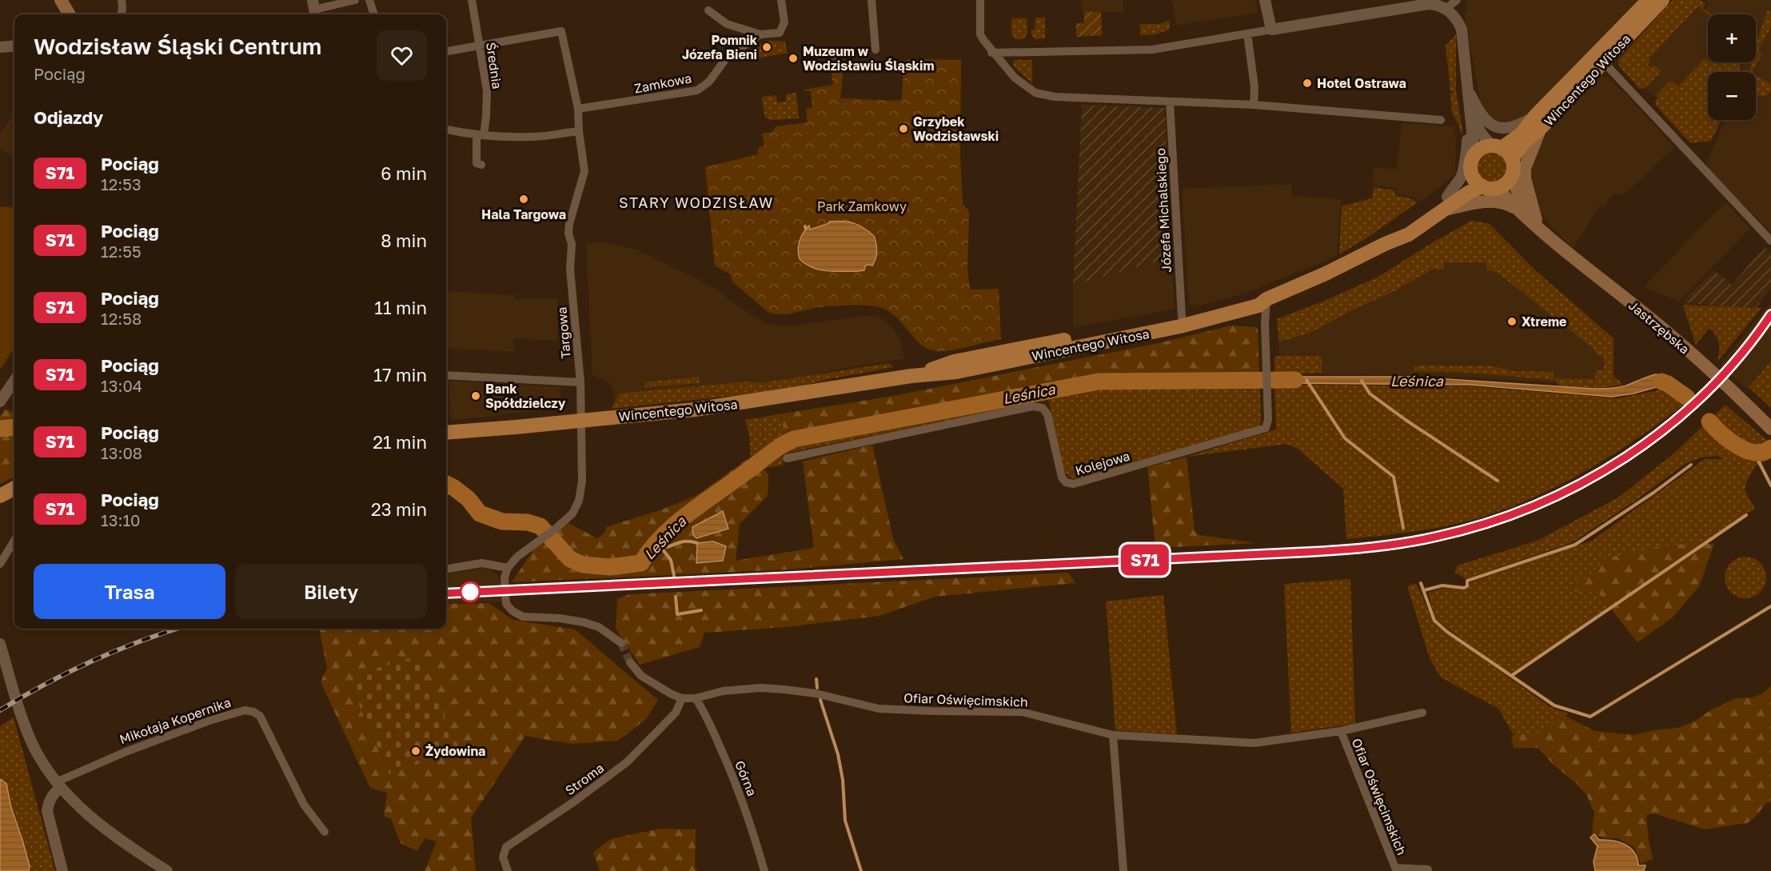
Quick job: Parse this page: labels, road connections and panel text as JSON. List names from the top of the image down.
{
  "streets": {
    "main road": ["Wincentego Witosa", "Jastrzębska"],
    "street": [
      "Średnia",
      "Zamkowa",
      "Józefa Michalskiego",
      "Targowa",
      "Kolejowa",
      "Ofiar Oświęcimskich",
      "Mikołaja Kopernika",
      "Górna",
      "Stroma"
    ]
  },
  "crossings": [
    ["Średnia", "Targowa"],
    ["Wincentego Witosa", "Józefa Michalskiego"],
    ["Wincentego Witosa", "Jastrzębska"],
    ["Wincentego Witosa", "Targowa"],
    ["Wincentego Witosa", "Kolejowa"],
    ["Zamkowa", "Targowa"],
    ["Ofiar Oświęcimskich", "Górna"],
    ["Ofiar Oświęcimskich", "Stroma"]
  ],
  "districts": ["STARY WODZISŁAW"],
  "water": ["Leśnica"],
  "parks": ["Park Zamkowy"],
  "places": [
    "Pomnik Józefa Bieni",
    "Muzeum w Wodzisławiu Śląskim",
    "Hotel Ostrawa",
    "Grzybek Wodzisławski",
    "Hala Targowa",
    "Xtreme",
    "Bank Spółdzielczy",
    "Żydowina"
  ],
  "page": {
    "on_map": "S71",
    "map_buttons": ["+", "−"],
    "heading": [
      ["Wodzisław Śląski Centrum", "Pociąg"],
      "Odjazdy"
    ],
    "list": [
      {
        "mark": "S71",
        "name": "Pociąg",
        "note": "12:53",
        "value": "6 min"
      },
      {
        "mark": "S71",
        "name": "Pociąg",
        "note": "12:55",
        "value": "8 min"
      },
      {
        "mark": "S71",
        "name": "Pociąg",
        "note": "12:58",
        "value": "11 min"
      },
      {
        "mark": "S71",
        "name": "Pociąg",
        "note": "13:04",
        "value": "17 min"
      },
      {
        "mark": "S71",
        "name": "Pociąg",
        "note": "13:08",
        "value": "21 min"
      },
      {
        "mark": "S71",
        "name": "Pociąg",
        "note": "13:10",
        "value": "23 min"
      }
    ],
    "buttons": ["Trasa", "Bilety"]
  }
}
